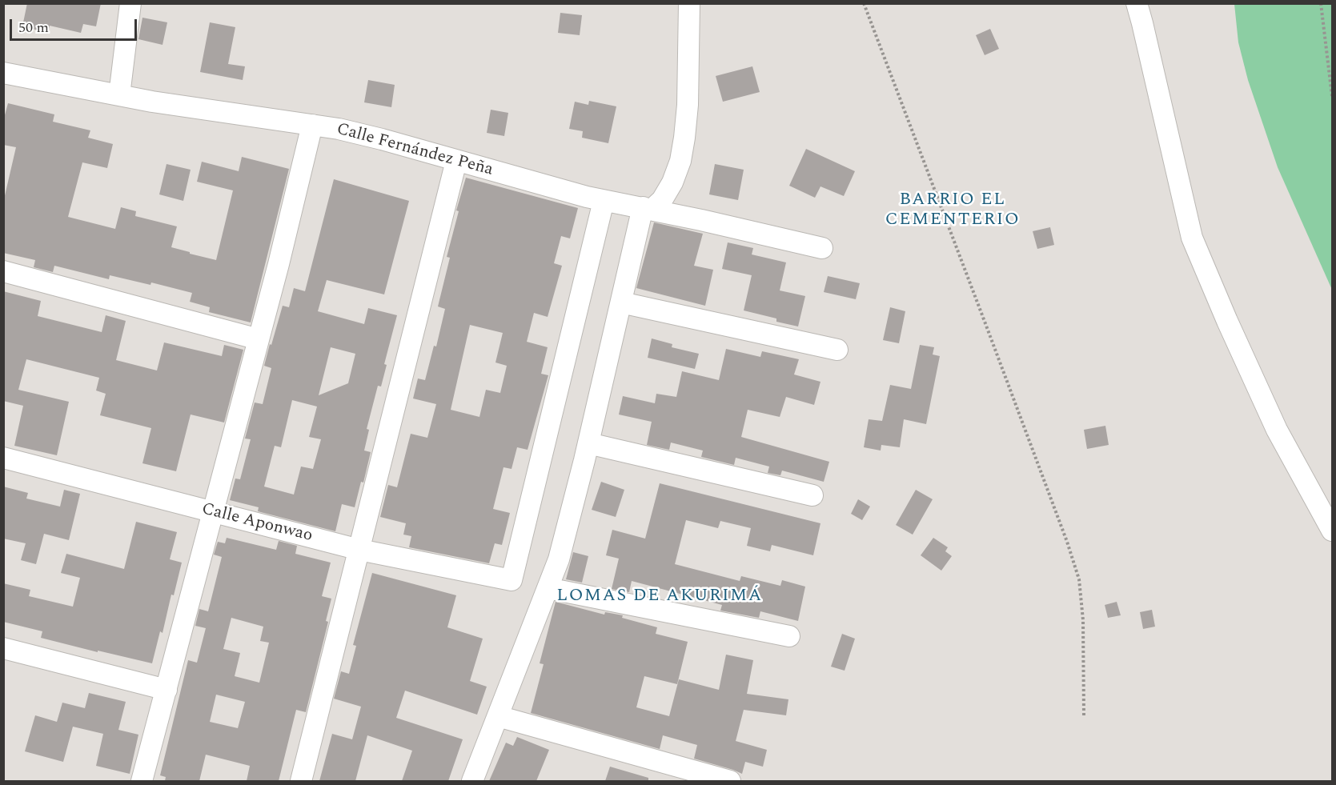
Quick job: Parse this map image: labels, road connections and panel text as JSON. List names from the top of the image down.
{
  "streets": {
    "street": ["Calle Fernández Peña", "Calle Aponwao"]
  },
  "crossings": [
    ["Calle Fernández Peña", "Calle Aponwao"]
  ],
  "districts": ["BARRIO EL CEMENTERIO", "LOMAS DE AKURIMÁ"],
  "scale_bar": "50 m"
}
